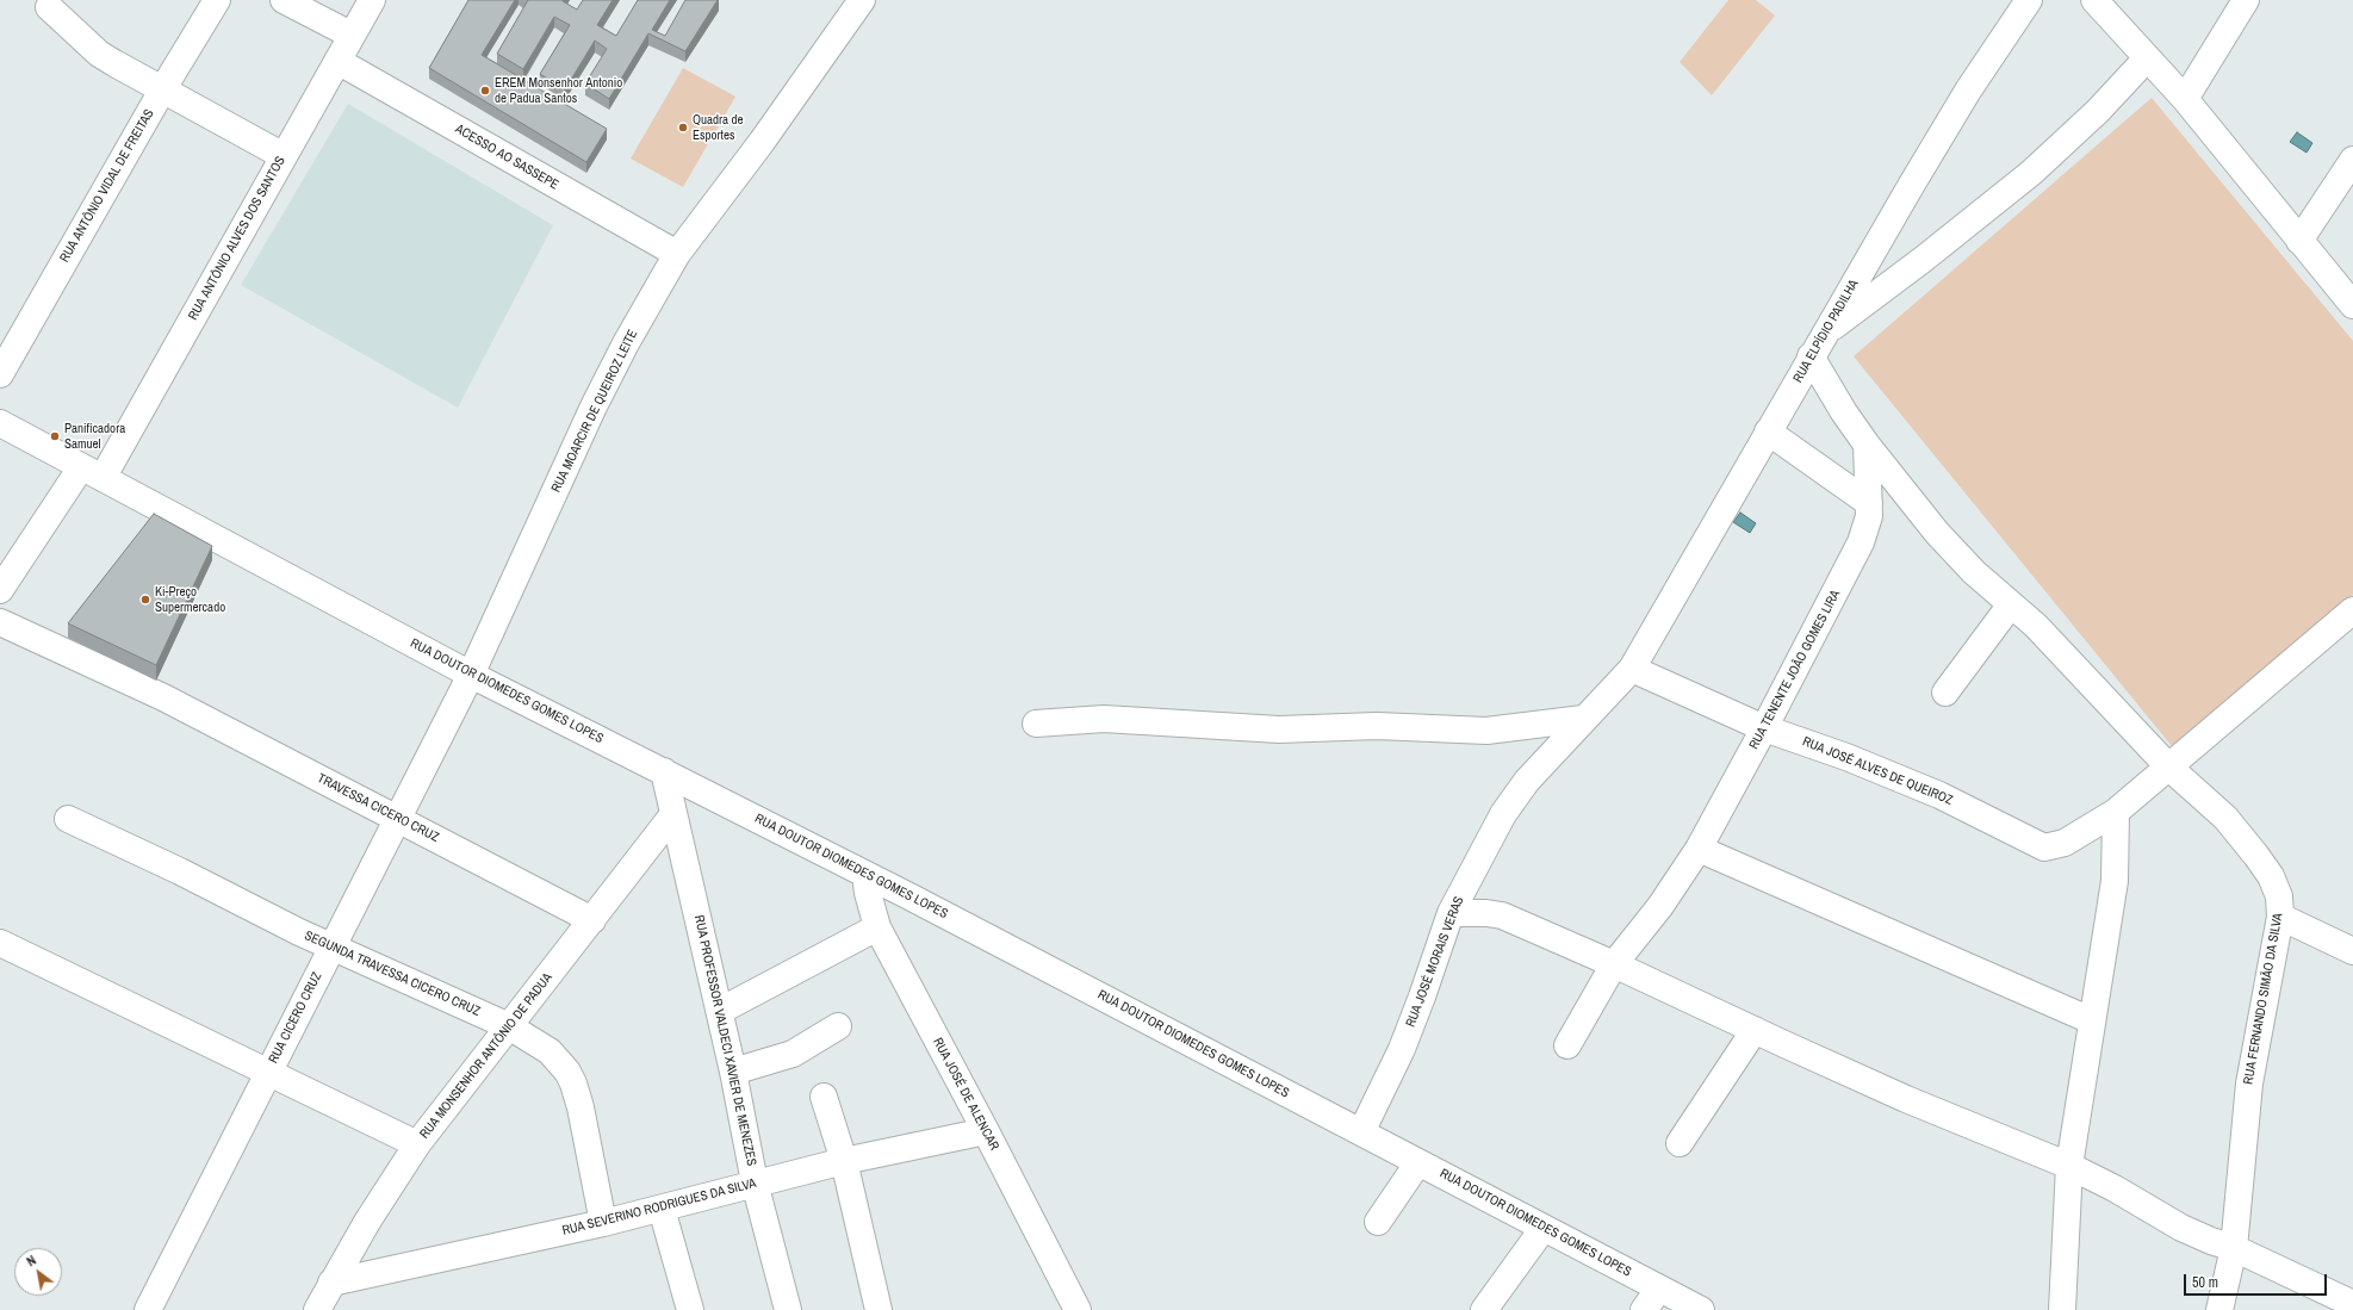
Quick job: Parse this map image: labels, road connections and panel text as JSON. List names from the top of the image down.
{
  "streets": {
    "street": [
      "ACESSO AO SASSEPE",
      "RUA ANTÔNIO VIDAL DE FREITAS",
      "RUA ANTÔNIO ALVES DOS SANTOS",
      "RUA ELPÍDIO PADILHA",
      "RUA MOARCIR DE QUEIROZ LEITE",
      "RUA TENENTE JOÃO GOMES LIRA",
      "RUA DOUTOR DIOMEDES GOMES LOPES",
      "RUA JOSÉ ALVES DE QUEIROZ",
      "TRAVESSA CICERO CRUZ",
      "RUA JOSÉ MORAIS VERAS",
      "SEGUNDA TRAVESSA CICERO CRUZ",
      "RUA FERNANDO SIMÃO DA SILVA",
      "RUA CICERO CRUZ",
      "RUA PROFESSOR VALDECI XAVIER DE MENEZES",
      "RUA MONSENHOR ANTÔNIO DE PADUA",
      "RUA JOSÉ DE ALENCAR",
      "RUA SEVERINO RODRIGUES DA SILVA"
    ]
  },
  "crossings": [
    ["ACESSO AO SASSEPE", "RUA ANTÔNIO ALVES DOS SANTOS"],
    ["ACESSO AO SASSEPE", "RUA MOARCIR DE QUEIROZ LEITE"],
    ["RUA ANTÔNIO ALVES DOS SANTOS", "RUA DOUTOR DIOMEDES GOMES LOPES"],
    ["RUA ELPÍDIO PADILHA", "RUA JOSÉ ALVES DE QUEIROZ"],
    ["RUA ELPÍDIO PADILHA", "RUA JOSÉ MORAIS VERAS"],
    ["RUA MOARCIR DE QUEIROZ LEITE", "RUA DOUTOR DIOMEDES GOMES LOPES"],
    ["RUA MOARCIR DE QUEIROZ LEITE", "RUA CICERO CRUZ"],
    ["RUA TENENTE JOÃO GOMES LIRA", "RUA JOSÉ ALVES DE QUEIROZ"],
    ["RUA TENENTE JOÃO GOMES LIRA", "RUA FERNANDO SIMÃO DA SILVA"],
    ["RUA DOUTOR DIOMEDES GOMES LOPES", "RUA JOSÉ MORAIS VERAS"],
    ["RUA DOUTOR DIOMEDES GOMES LOPES", "RUA CICERO CRUZ"],
    ["RUA DOUTOR DIOMEDES GOMES LOPES", "RUA PROFESSOR VALDECI XAVIER DE MENEZES"],
    ["RUA DOUTOR DIOMEDES GOMES LOPES", "RUA JOSÉ DE ALENCAR"],
    ["RUA JOSÉ ALVES DE QUEIROZ", "RUA JOSÉ MORAIS VERAS"],
    ["RUA JOSÉ ALVES DE QUEIROZ", "RUA FERNANDO SIMÃO DA SILVA"],
    ["TRAVESSA CICERO CRUZ", "RUA CICERO CRUZ"],
    ["TRAVESSA CICERO CRUZ", "RUA MONSENHOR ANTÔNIO DE PADUA"],
    ["SEGUNDA TRAVESSA CICERO CRUZ", "RUA CICERO CRUZ"],
    ["SEGUNDA TRAVESSA CICERO CRUZ", "RUA MONSENHOR ANTÔNIO DE PADUA"],
    ["SEGUNDA TRAVESSA CICERO CRUZ", "RUA SEVERINO RODRIGUES DA SILVA"],
    ["RUA PROFESSOR VALDECI XAVIER DE MENEZES", "RUA MONSENHOR ANTÔNIO DE PADUA"],
    ["RUA PROFESSOR VALDECI XAVIER DE MENEZES", "RUA SEVERINO RODRIGUES DA SILVA"],
    ["RUA MONSENHOR ANTÔNIO DE PADUA", "RUA SEVERINO RODRIGUES DA SILVA"],
    ["RUA JOSÉ DE ALENCAR", "RUA SEVERINO RODRIGUES DA SILVA"]
  ],
  "places": [
    "EREM Monsenhor Antonio de Padua Santos",
    "Quadra de Esportes",
    "Panificadora Samuel",
    "Ki-Preço Supermercado"
  ],
  "scale_bar": "50 m",
  "north": "top left"
}
